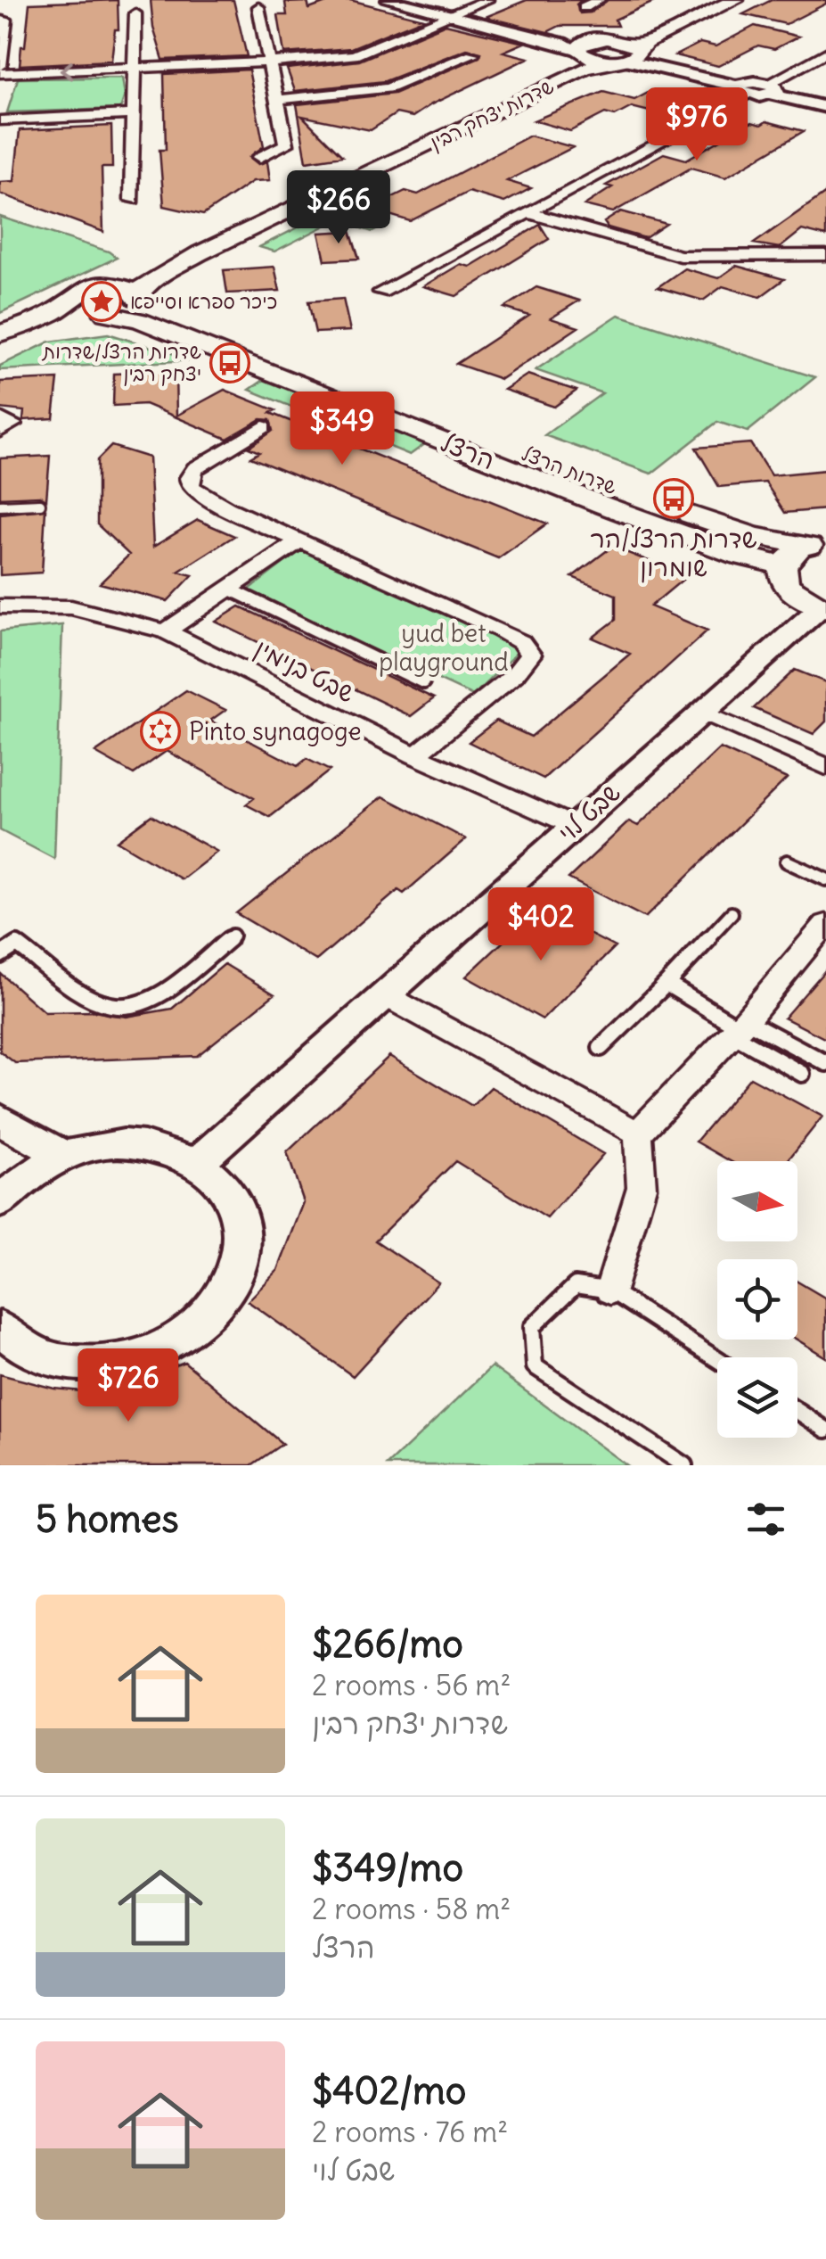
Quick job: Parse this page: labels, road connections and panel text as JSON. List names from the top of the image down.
{
  "streets": {
    "main road": ["שדרות יצחק רבין", "הרצל", "שדרות הרצל"],
    "street": ["שבט בנימין", "שבט לוי"]
  },
  "crossings": [
    ["שדרות יצחק רבין", "שדרות הרצל"],
    ["הרצל", "שדרות הרצל"],
    ["שבט בנימין", "שבט לוי"]
  ],
  "parks": ["yud bet playground"],
  "places": {
    "place": ["כיכר ספרא וסייפא"],
    "bus stop": ["שדרות הרצל/שדרות יצחק רבין", "שדרות הרצל/הר שומרון"],
    "synagogue": ["Pinto synagoge"]
  },
  "north": "right",
  "page": {
    "price": [
      "$976",
      "$266",
      "$349",
      "$402",
      "$726"
    ],
    "heading": "5 homes",
    "list": [
      {
        "name": "$266/mo",
        "note": "2 rooms · 56 m² · שדרות יצחק רבין"
      },
      {
        "name": "$349/mo",
        "note": "2 rooms · 58 m² · הרצל"
      },
      {
        "name": "$402/mo",
        "note": "2 rooms · 76 m² · שבט לוי"
      }
    ]
  }
}
